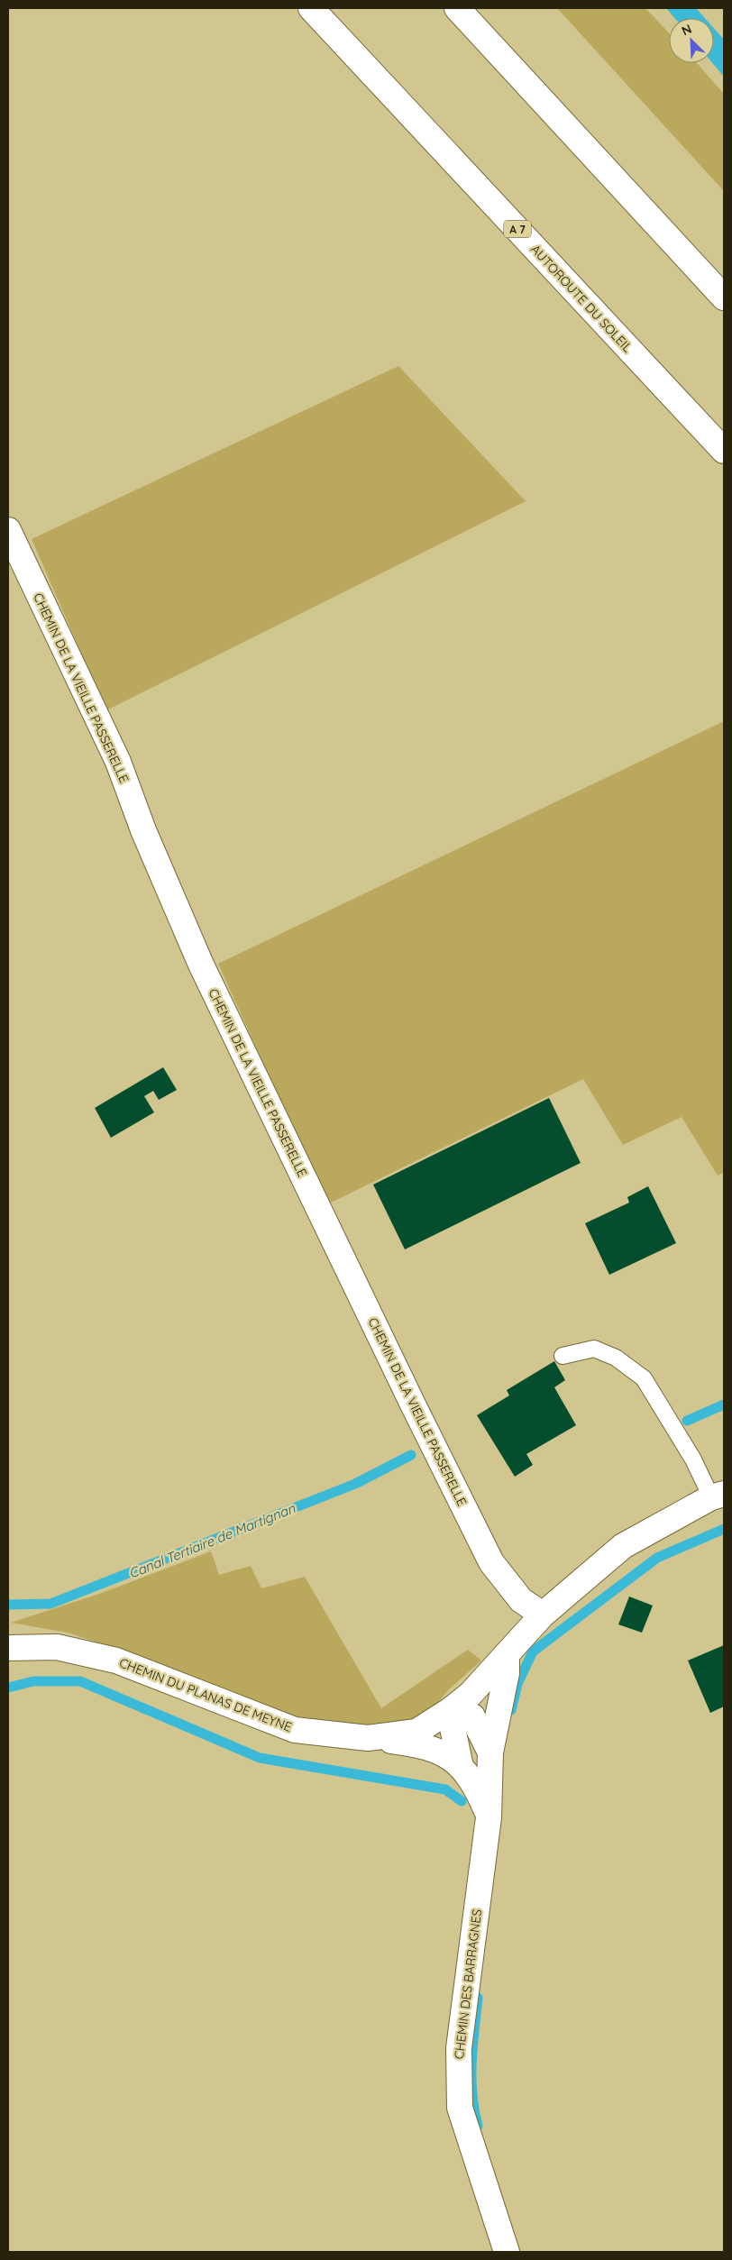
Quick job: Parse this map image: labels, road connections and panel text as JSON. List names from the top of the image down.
{
  "streets": {
    "main road": [
      "A 7",
      "AUTOROUTE DU SOLEIL",
      "CHEMIN DE LA VIEILLE PASSERELLE",
      "CHEMIN DU PLANAS DE MEYNE",
      "CHEMIN DES BARRAGNES"
    ]
  },
  "crossings": [
    ["CHEMIN DE LA VIEILLE PASSERELLE", "CHEMIN DU PLANAS DE MEYNE"],
    ["CHEMIN DU PLANAS DE MEYNE", "CHEMIN DES BARRAGNES"]
  ],
  "water": ["Canal Tertiaire de Martignan"],
  "north": "top left"
}
